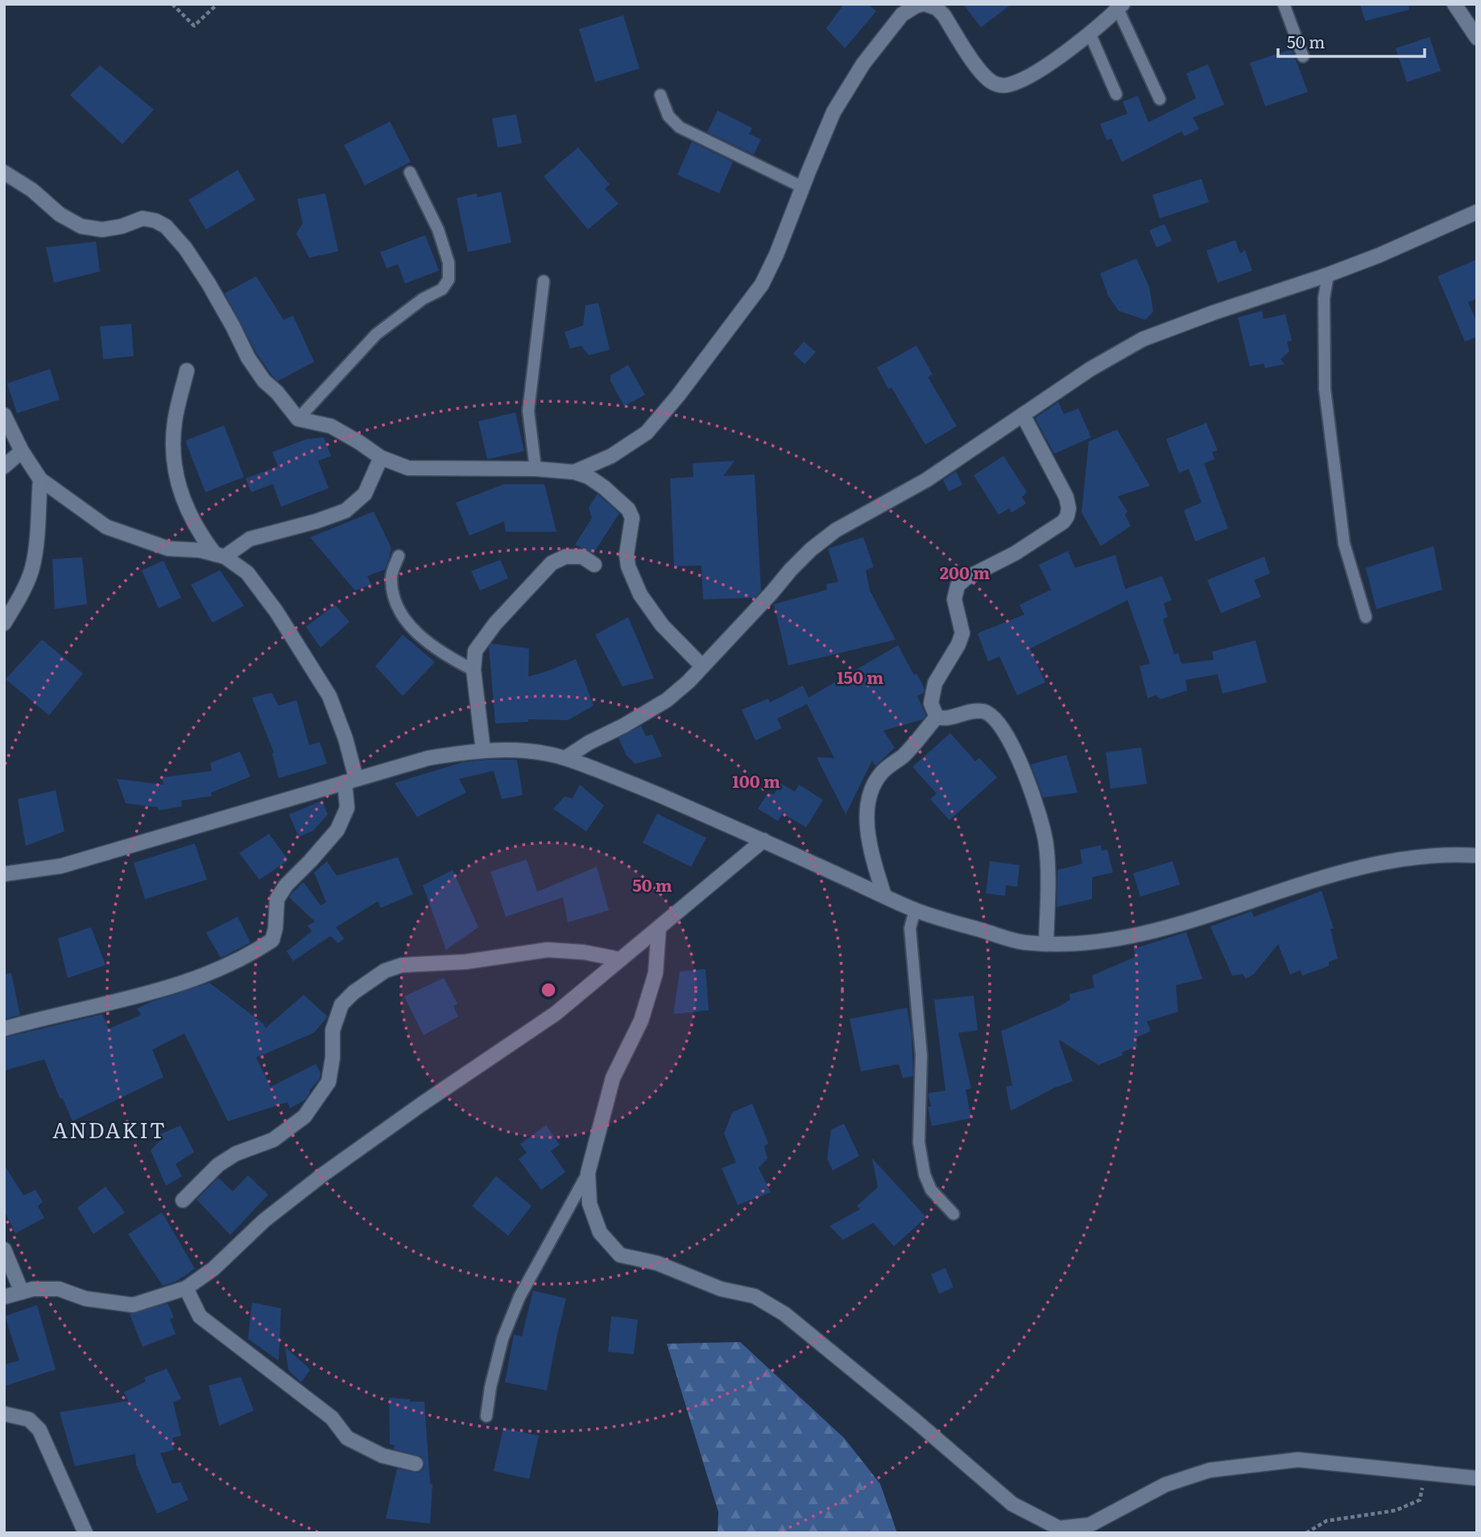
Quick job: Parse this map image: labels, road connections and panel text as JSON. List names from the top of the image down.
{
  "districts": ["ANDAKIT"],
  "scale_bar": "50 m",
  "rings": [
    "200 m",
    "150 m",
    "100 m",
    "50 m"
  ]
}
